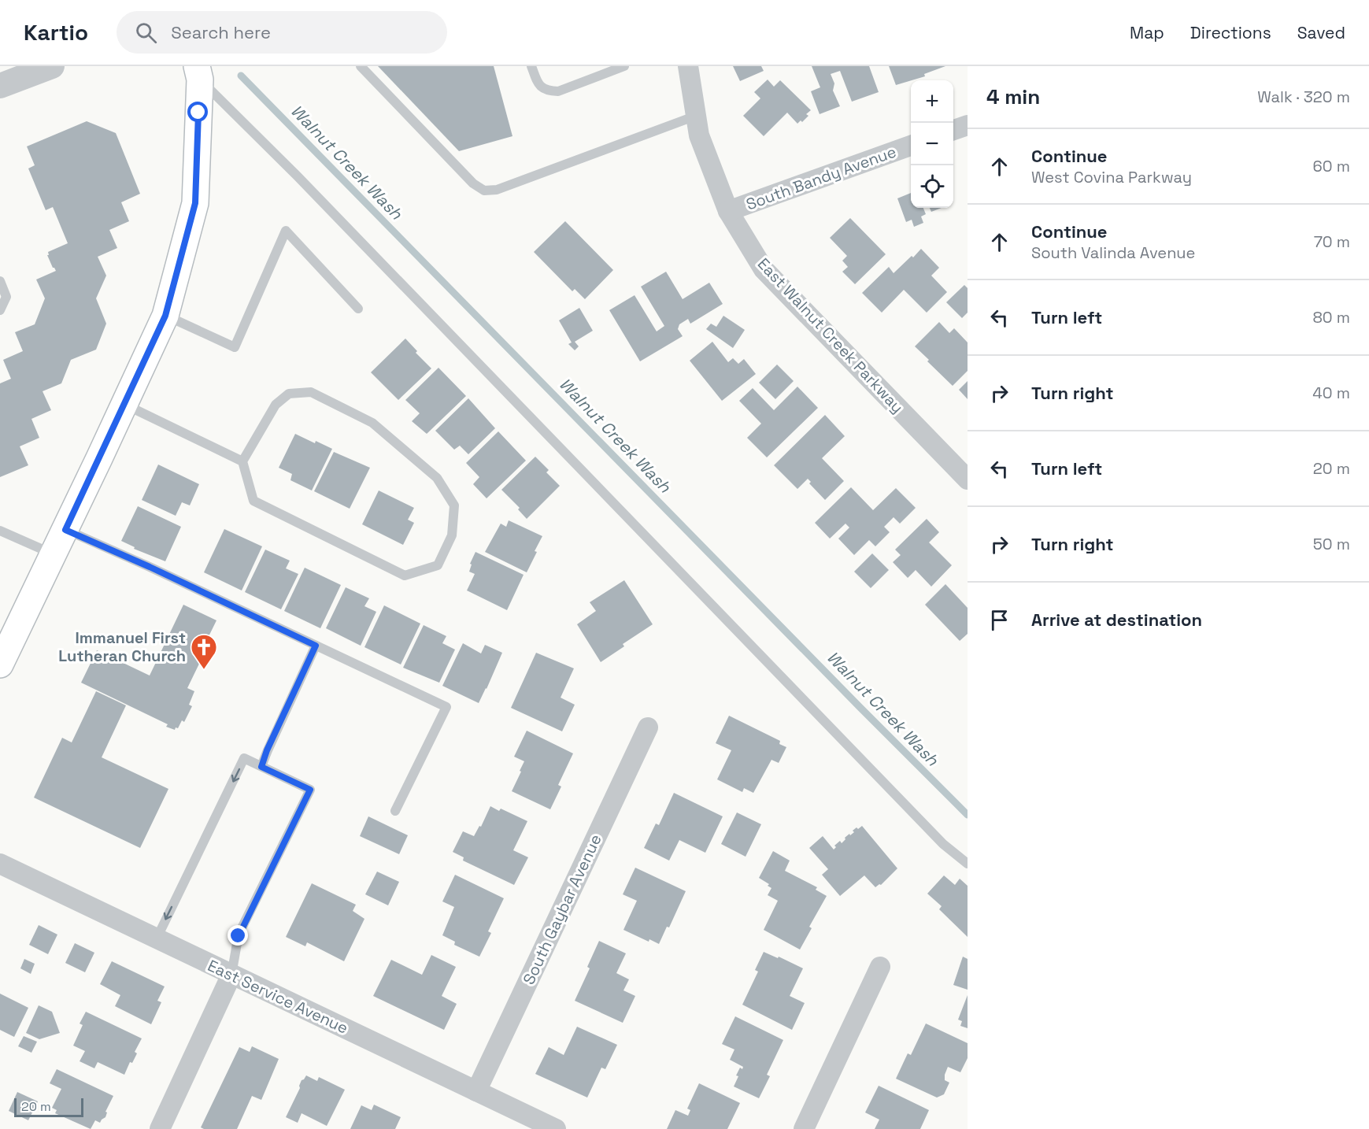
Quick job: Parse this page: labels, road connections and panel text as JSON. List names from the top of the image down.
{
  "streets": {
    "street": [
      "South Bandy Avenue",
      "East Walnut Creek Parkway",
      "South Gaybar Avenue",
      "East Service Avenue"
    ]
  },
  "crossings": [
    ["South Bandy Avenue", "East Walnut Creek Parkway"],
    ["South Gaybar Avenue", "East Service Avenue"]
  ],
  "water": ["Walnut Creek Wash"],
  "places": {
    "church": ["Immanuel First Lutheran Church"]
  },
  "scale_bar": "20 m",
  "page": {
    "header": "Kartio",
    "search": "Search here",
    "nav": ["Map", "Directions", "Saved"],
    "heading": ["4 min", "Walk · 320 m"],
    "map_buttons": ["+", "−"],
    "list": [
      ["Continue", "West Covina Parkway", "60 m"],
      ["Continue", "South Valinda Avenue", "70 m"],
      ["Turn left", "80 m"],
      ["Turn right", "40 m"],
      ["Turn left", "20 m"],
      ["Turn right", "50 m"],
      "Arrive at destination"
    ],
    "scale": "20 m"
  }
}
